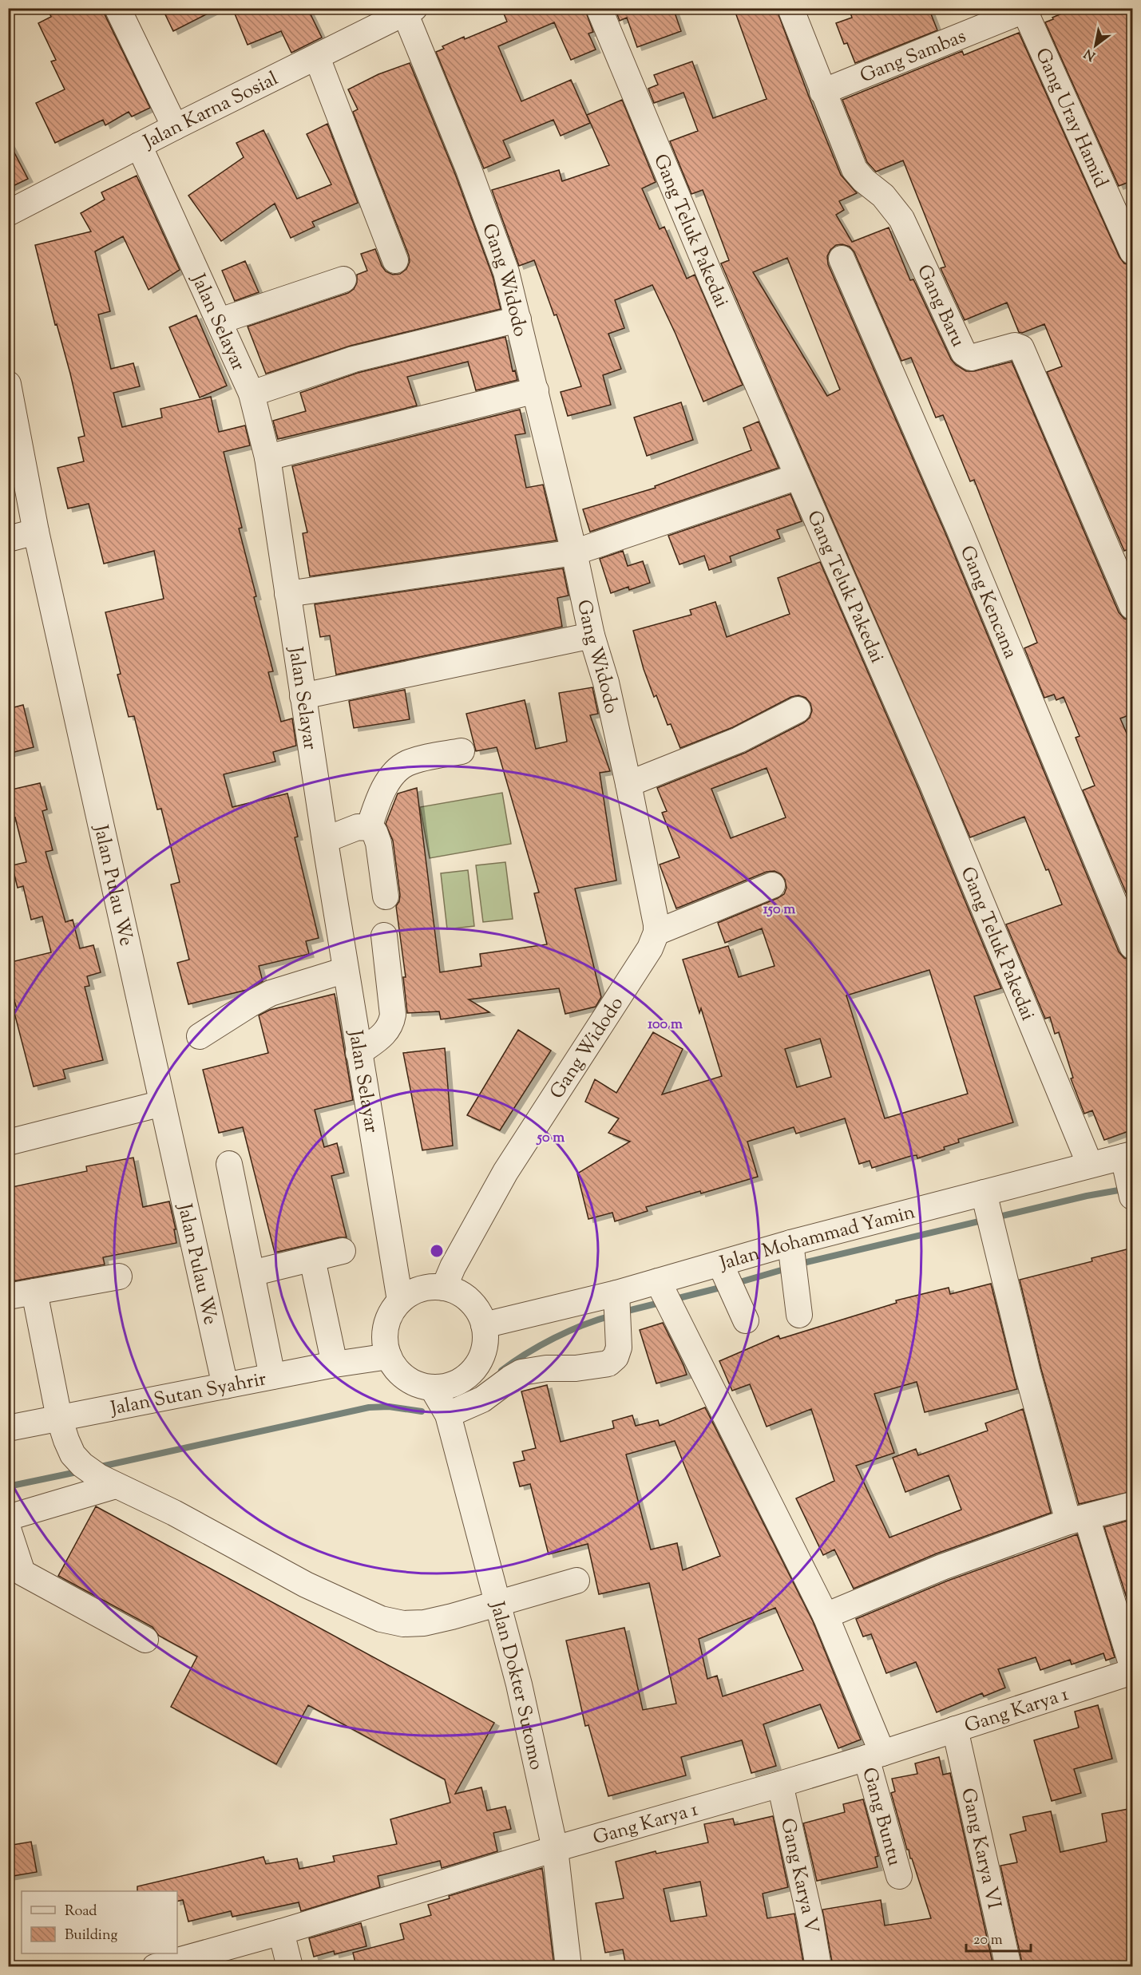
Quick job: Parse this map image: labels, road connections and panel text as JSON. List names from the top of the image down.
{
  "streets": {
    "street": [
      "Gang Sambas",
      "Jalan Karna Sosial",
      "Gang Uray Hamid",
      "Gang Teluk Pakedai",
      "Gang Widodo",
      "Gang Baru",
      "Jalan Selayar",
      "Gang Kencana",
      "Jalan Pulau We",
      "Jalan Mohammad Yamin",
      "Jalan Sutan Syahrir",
      "Jalan Dokter Sutomo",
      "Gang Karya 1",
      "Gang Buntu",
      "Gang Karya VI",
      "Gang Karya V"
    ]
  },
  "crossings": [
    ["Gang Sambas", "Gang Uray Hamid"],
    ["Gang Sambas", "Gang Baru"],
    ["Jalan Karna Sosial", "Gang Widodo"],
    ["Jalan Karna Sosial", "Jalan Selayar"],
    ["Gang Teluk Pakedai", "Jalan Mohammad Yamin"],
    ["Gang Widodo", "Jalan Selayar"],
    ["Gang Widodo", "Jalan Mohammad Yamin"],
    ["Gang Widodo", "Jalan Sutan Syahrir"],
    ["Gang Widodo", "Jalan Dokter Sutomo"],
    ["Jalan Selayar", "Jalan Mohammad Yamin"],
    ["Jalan Selayar", "Jalan Sutan Syahrir"],
    ["Jalan Selayar", "Jalan Dokter Sutomo"],
    ["Jalan Pulau We", "Jalan Sutan Syahrir"],
    ["Jalan Mohammad Yamin", "Jalan Sutan Syahrir"],
    ["Jalan Mohammad Yamin", "Jalan Dokter Sutomo"],
    ["Jalan Mohammad Yamin", "Gang Buntu"],
    ["Jalan Sutan Syahrir", "Jalan Dokter Sutomo"],
    ["Jalan Dokter Sutomo", "Gang Karya 1"],
    ["Gang Karya 1", "Gang Buntu"],
    ["Gang Karya 1", "Gang Karya VI"],
    ["Gang Karya 1", "Gang Karya V"]
  ],
  "legend": ["Road", "Building"],
  "scale_bar": "20 m",
  "north": "bottom left",
  "rings": ["150 m", "100 m", "50 m"]
}
